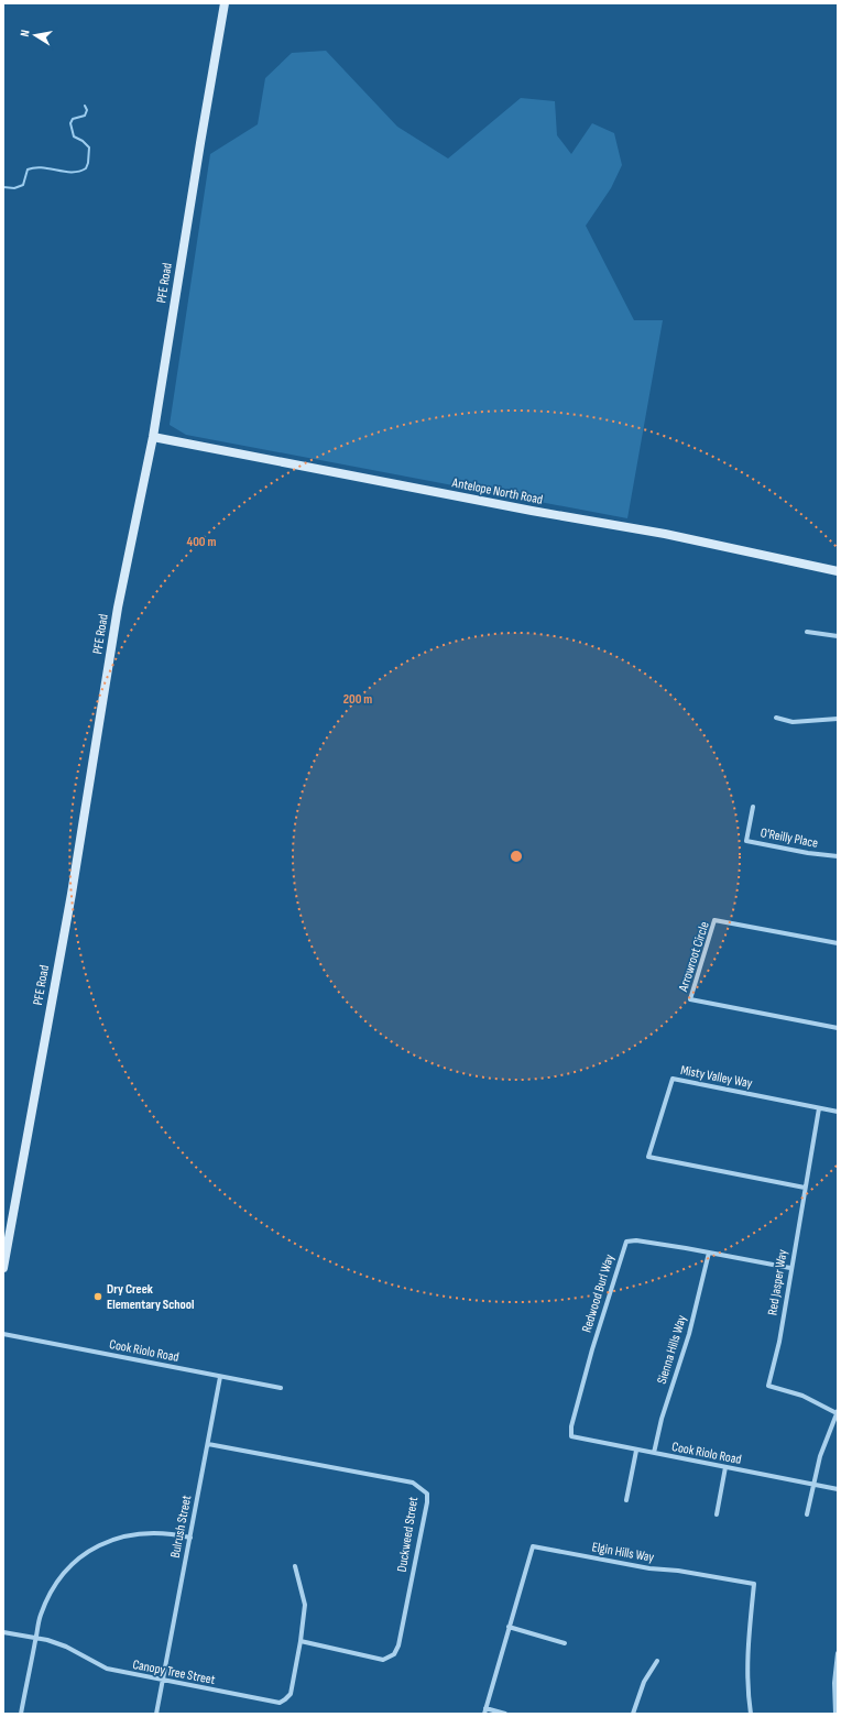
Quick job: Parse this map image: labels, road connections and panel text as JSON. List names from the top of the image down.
{
  "streets": {
    "main road": ["PFE Road", "Antelope North Road"],
    "street": [
      "O'Reilly Place",
      "Arrowroot Circle",
      "Misty Valley Way",
      "Red Jasper Way",
      "Redwood Burl Way",
      "Sienna Hills Way",
      "Cook Riolo Road",
      "Bulrush Street",
      "Duckweed Street",
      "Elgin Hills Way",
      "Canopy Tree Street"
    ]
  },
  "crossings": [
    ["PFE Road", "Antelope North Road"],
    ["Misty Valley Way", "Red Jasper Way"],
    ["Red Jasper Way", "Redwood Burl Way"],
    ["Redwood Burl Way", "Sienna Hills Way"],
    ["Redwood Burl Way", "Cook Riolo Road"],
    ["Sienna Hills Way", "Cook Riolo Road"],
    ["Cook Riolo Road", "Bulrush Street"],
    ["Bulrush Street", "Duckweed Street"],
    ["Bulrush Street", "Canopy Tree Street"],
    ["Duckweed Street", "Canopy Tree Street"]
  ],
  "places": ["Dry Creek Elementary School"],
  "north": "left",
  "rings": ["400 m", "200 m"]
}
